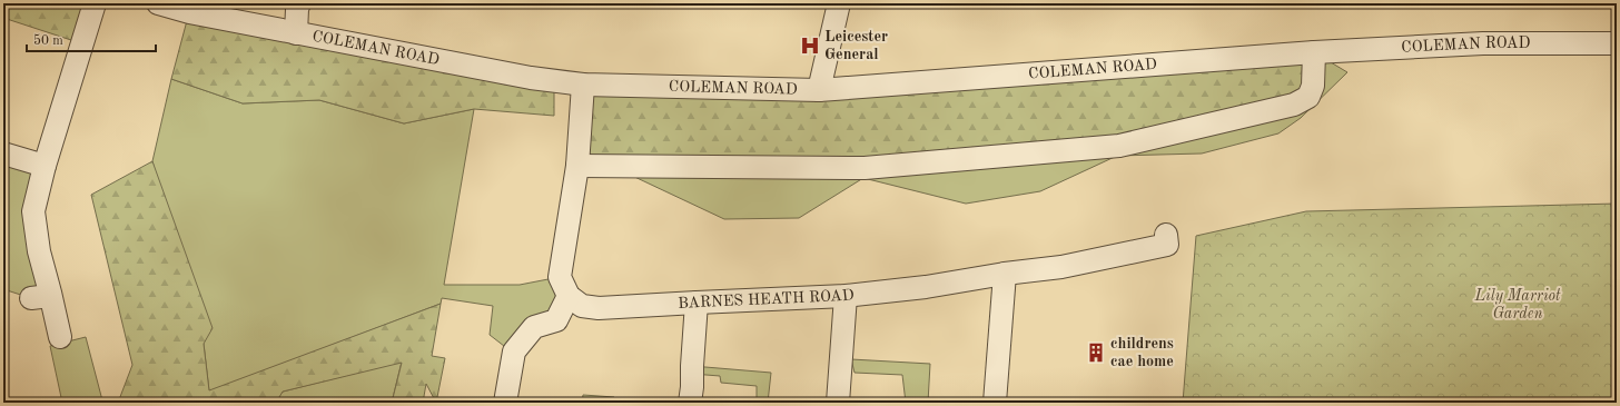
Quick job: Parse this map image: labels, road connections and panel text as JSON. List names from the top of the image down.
{
  "streets": {
    "street": ["COLEMAN ROAD", "BARNES HEATH ROAD"]
  },
  "parks": ["Lily Marriot Garden"],
  "places": {
    "hospital": ["Leicester General"],
    "building": ["childrens cae home"]
  },
  "scale_bar": "50 m"
}
